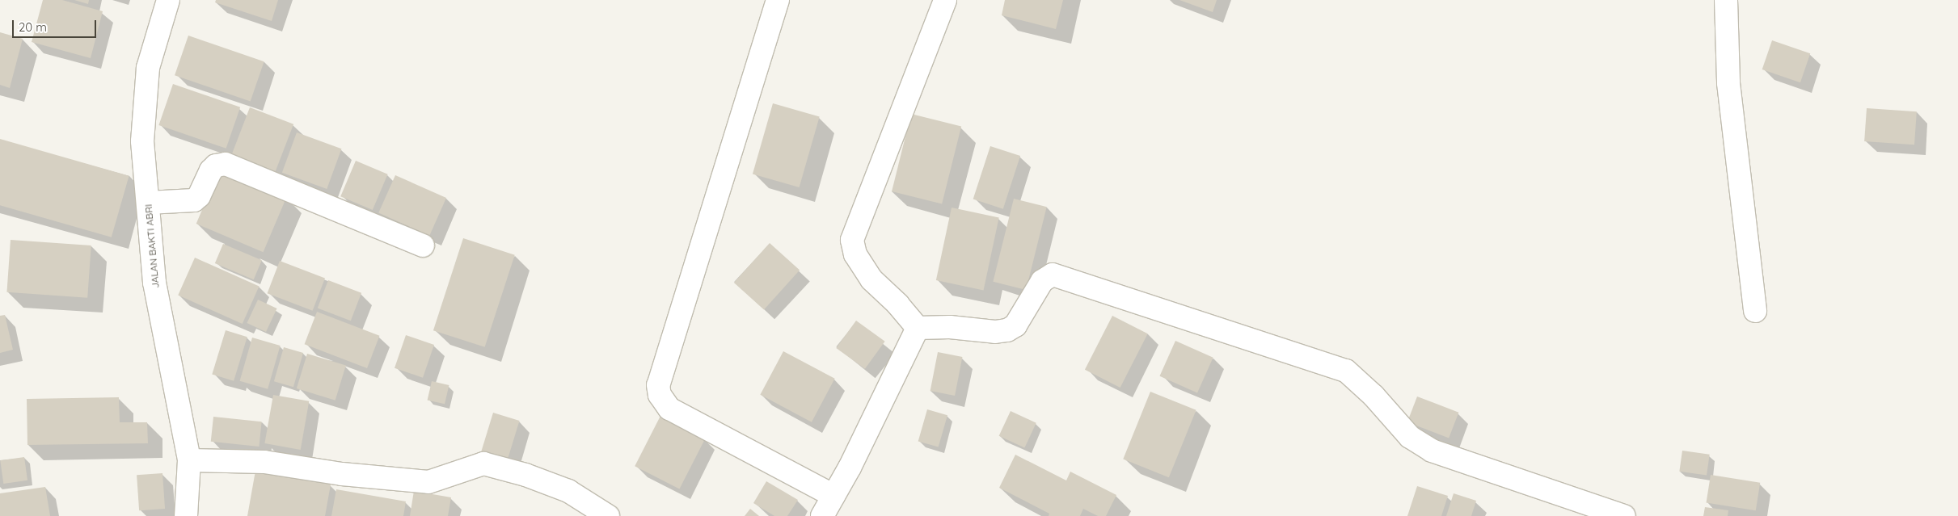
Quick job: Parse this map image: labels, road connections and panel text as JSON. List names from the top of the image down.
{
  "streets": {
    "street": ["JALAN BAKTI ABRI"]
  },
  "scale_bar": "20 m"
}
